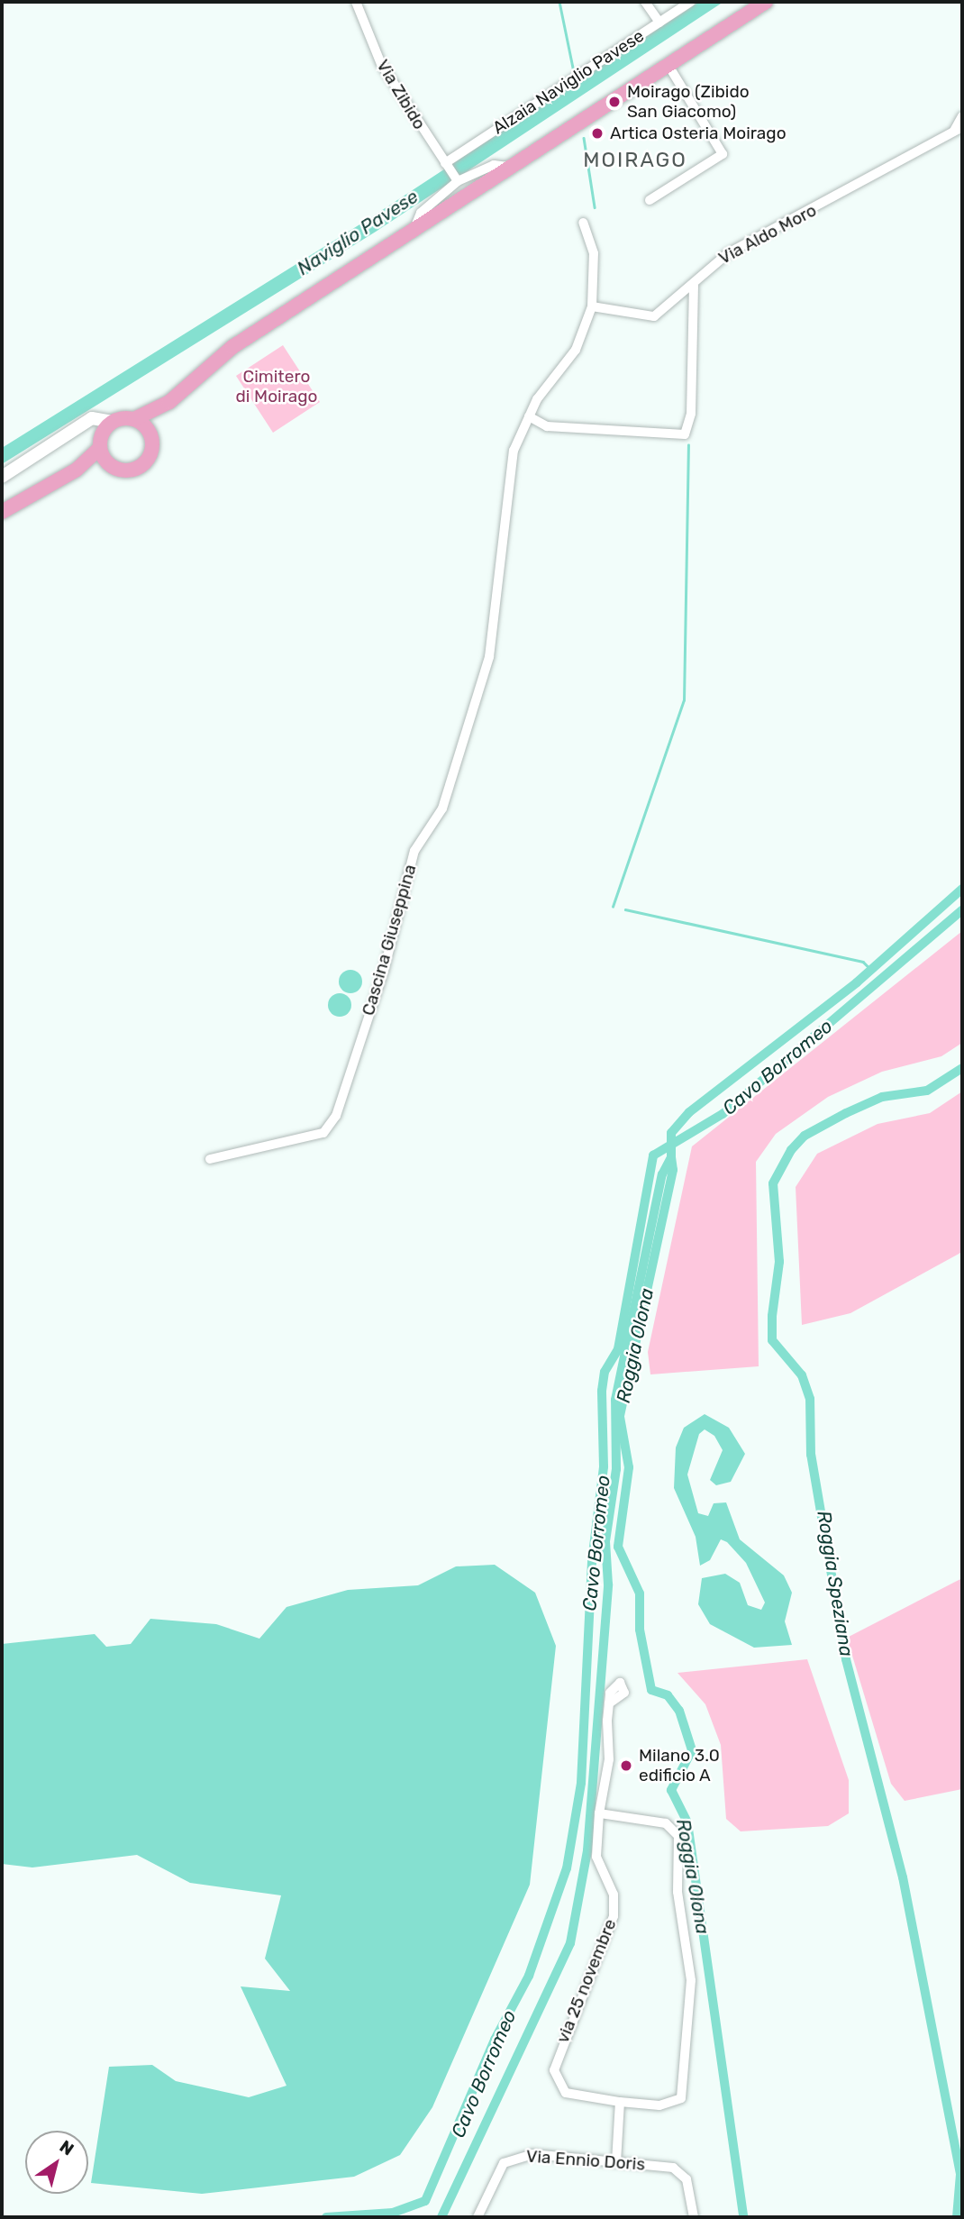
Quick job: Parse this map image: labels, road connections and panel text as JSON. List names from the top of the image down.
{
  "streets": {
    "street": [
      "Alzaia Naviglio Pavese",
      "Via Zibido",
      "Via Aldo Moro",
      "Cascina Giuseppina",
      "via 25 novembre",
      "Via Ennio Doris"
    ]
  },
  "crossings": [
    ["Alzaia Naviglio Pavese", "Via Zibido"],
    ["Via Aldo Moro", "Cascina Giuseppina"]
  ],
  "districts": ["MOIRAGO"],
  "water": [
    "Naviglio Pavese",
    "Cavo Borromeo",
    "Roggia Olona",
    "Roggia Speziana"
  ],
  "parks": ["Cimitero di Moirago"],
  "places": ["Moirago (Zibido San Giacomo)", "Artica Osteria Moirago", "Milano 3.0 edificio A"],
  "north": "top right"
}
